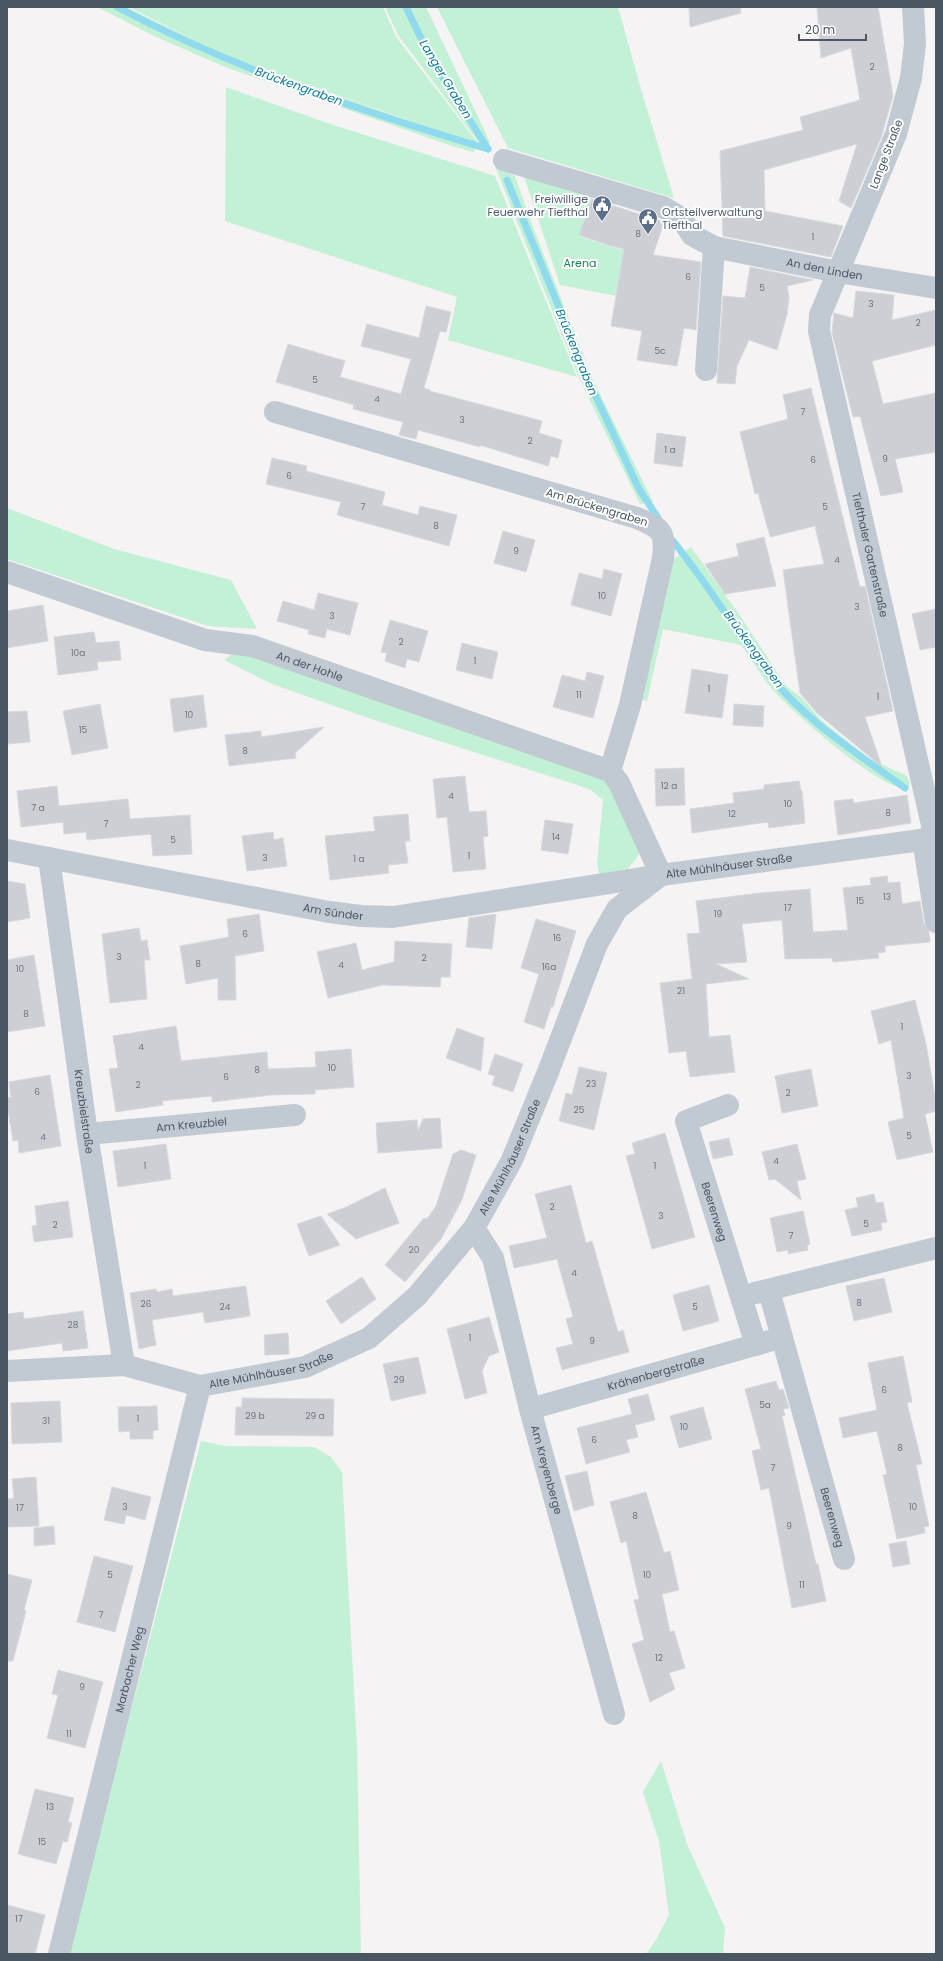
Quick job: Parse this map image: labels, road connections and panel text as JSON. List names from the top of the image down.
{
  "streets": {
    "street": [
      "Lange Straße",
      "An den Linden",
      "Am Brückengraben",
      "Tiefthaler Gartenstraße",
      "An der Hohle",
      "Alte Mühlhäuser Straße",
      "Am Sünder",
      "Kreuzbielstraße",
      "Am Kreuzbiel",
      "Beerenweg",
      "Krähenbergstraße",
      "Am Kreyenberge",
      "Marbacher Weg"
    ]
  },
  "crossings": [
    ["Lange Straße", "An den Linden"],
    ["Lange Straße", "Tiefthaler Gartenstraße"],
    ["An den Linden", "Tiefthaler Gartenstraße"],
    ["Am Brückengraben", "An der Hohle"],
    ["Tiefthaler Gartenstraße", "Alte Mühlhäuser Straße"],
    ["Alte Mühlhäuser Straße", "Am Sünder"],
    ["Alte Mühlhäuser Straße", "Kreuzbielstraße"],
    ["Alte Mühlhäuser Straße", "Am Kreyenberge"],
    ["Alte Mühlhäuser Straße", "Marbacher Weg"],
    ["Am Sünder", "Kreuzbielstraße"],
    ["Kreuzbielstraße", "Am Kreuzbiel"],
    ["Beerenweg", "Krähenbergstraße"],
    ["Krähenbergstraße", "Am Kreyenberge"]
  ],
  "water": ["Langer Graben", "Brückengraben"],
  "parks": ["Arena"],
  "places": {
    "public building": ["Freiwillige Feuerwehr Tiefthal", "Ortsteilverwaltung Tiefthal"]
  },
  "house_numbers": [
    "2",
    "8",
    "1",
    "6",
    "5",
    "3",
    "2",
    "5c",
    "5",
    "4",
    "7",
    "3",
    "2",
    "1 a",
    "9",
    "6",
    "6",
    "7",
    "5",
    "8",
    "9",
    "4",
    "10",
    "3",
    "3",
    "2",
    "10a",
    "1",
    "1",
    "11",
    "1",
    "10",
    "15",
    "8",
    "12 a",
    "4",
    "10",
    "7 a",
    "8",
    "12",
    "7",
    "14",
    "5",
    "1",
    "3",
    "1 a",
    "13",
    "15",
    "17",
    "19",
    "6",
    "16",
    "3",
    "2",
    "8",
    "4",
    "16a",
    "10",
    "21",
    "8",
    "1",
    "4",
    "10",
    "8",
    "3",
    "6",
    "23",
    "2",
    "6",
    "2",
    "25",
    "5",
    "4",
    "4",
    "1",
    "1",
    "2",
    "3",
    "5",
    "2",
    "7",
    "20",
    "4",
    "8",
    "26",
    "24",
    "5",
    "28",
    "1",
    "9",
    "29",
    "6",
    "5a",
    "29 b",
    "29 a",
    "1",
    "31",
    "10",
    "6",
    "8",
    "7",
    "3",
    "10",
    "17",
    "8",
    "9",
    "5",
    "10",
    "11",
    "7",
    "12",
    "9",
    "11",
    "13",
    "15",
    "17"
  ],
  "scale_bar": "20 m"
}
